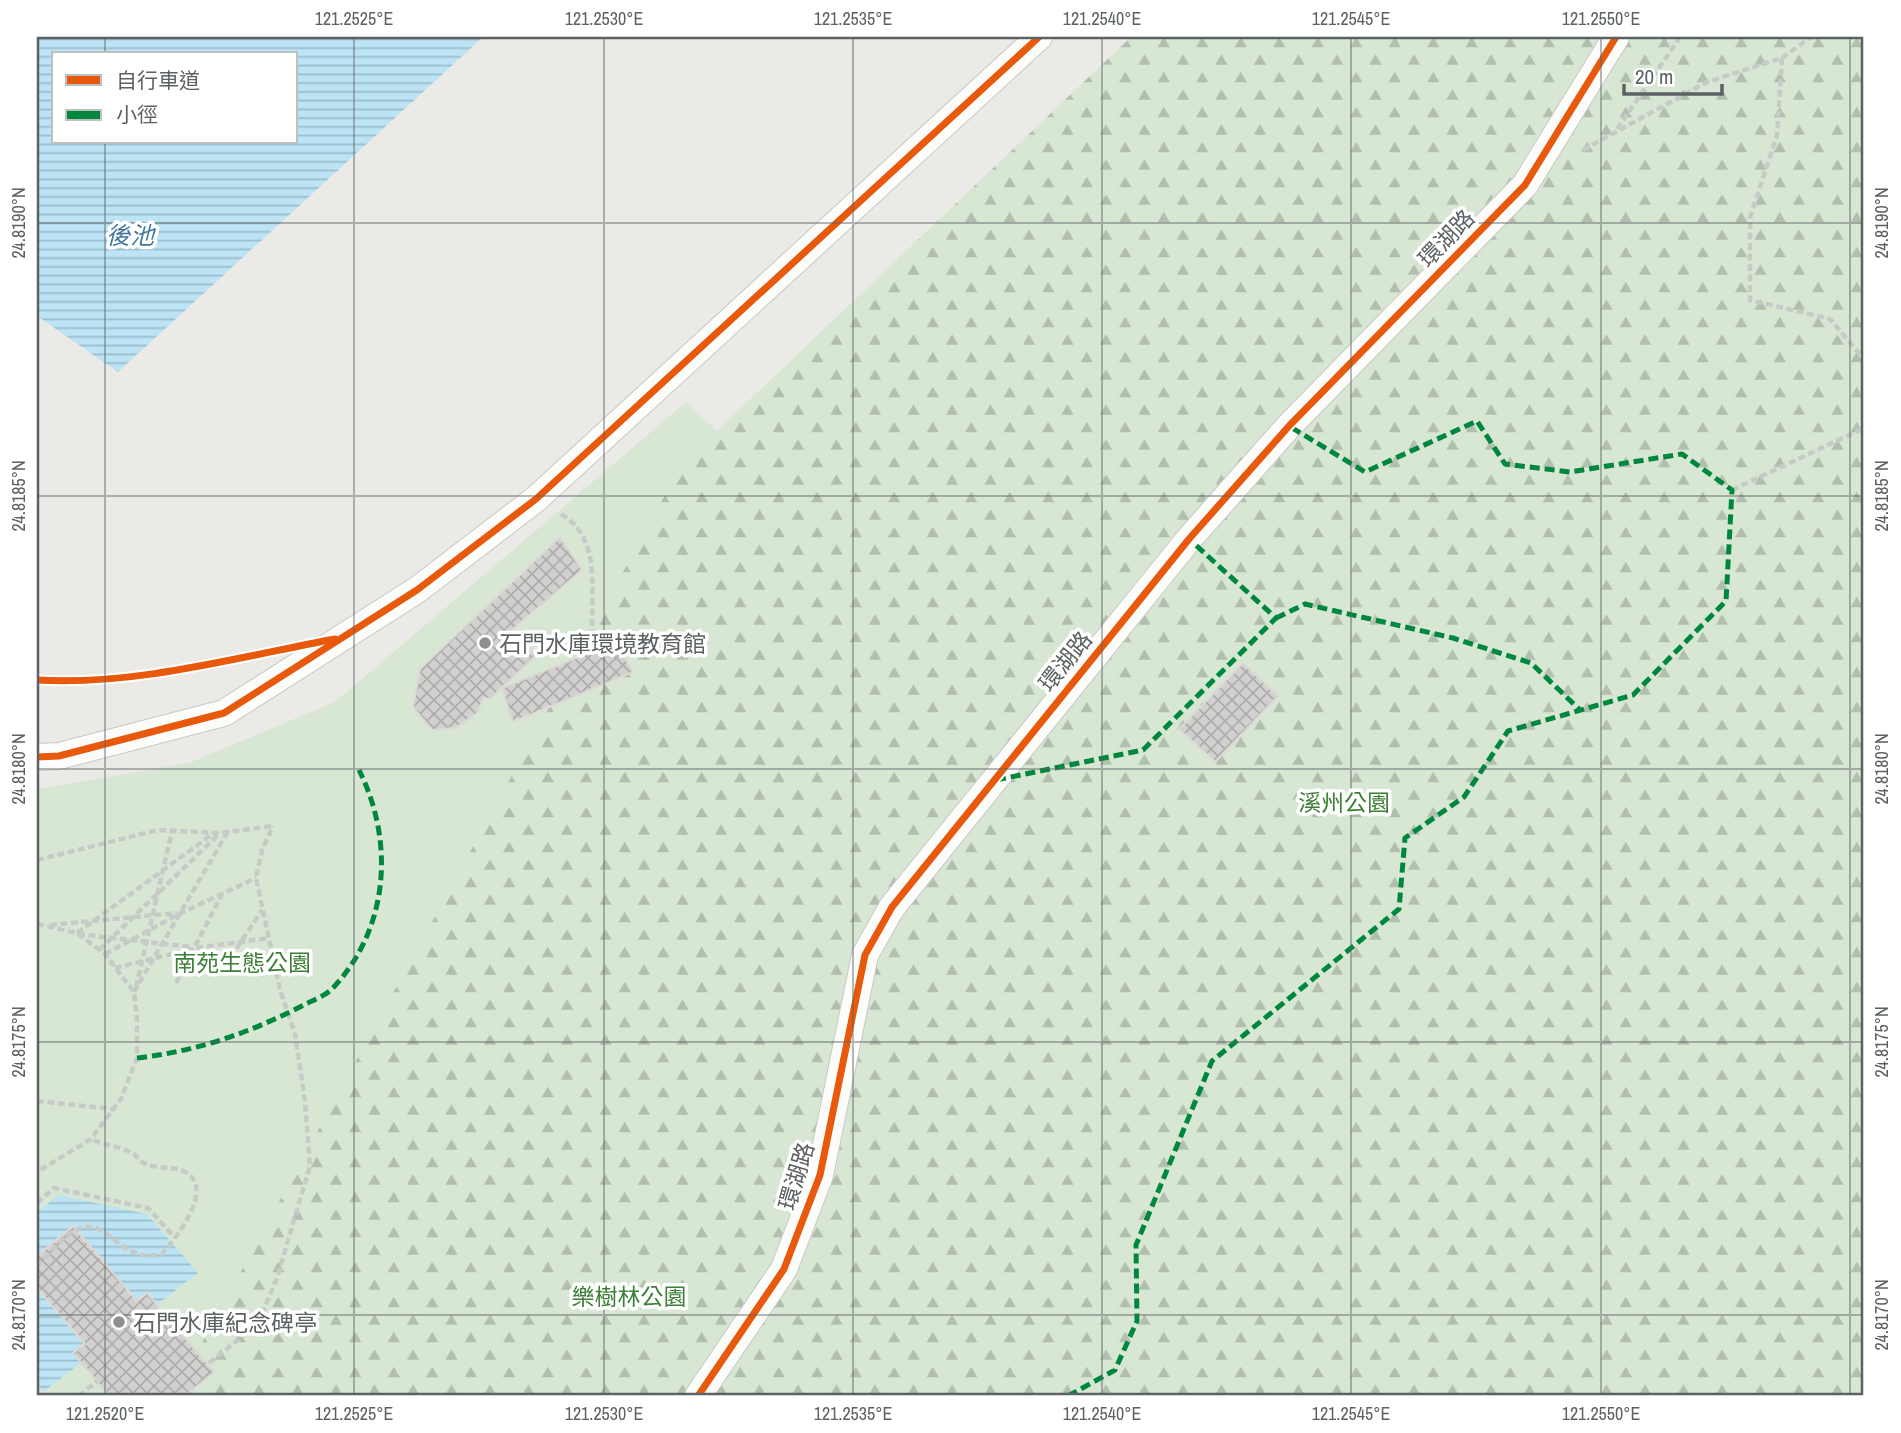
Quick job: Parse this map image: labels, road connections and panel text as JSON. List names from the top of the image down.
{
  "streets": {
    "street": ["環湖路"]
  },
  "water": ["後池"],
  "parks": ["溪州公園", "南苑生態公園", "樂樹林公園"],
  "places": ["石門水庫環境教育館", "石門水庫紀念碑亭"],
  "legend": ["自行車道", "小徑"],
  "scale_bar": "20 m",
  "coordinates": [
    "121.2525°E",
    "121.2530°E",
    "121.2535°E",
    "121.2540°E",
    "121.2545°E",
    "121.2550°E",
    "24.8190°N",
    "24.8185°N",
    "24.8180°N",
    "24.8175°N",
    "24.8170°N",
    "121.2520°E"
  ]
}
